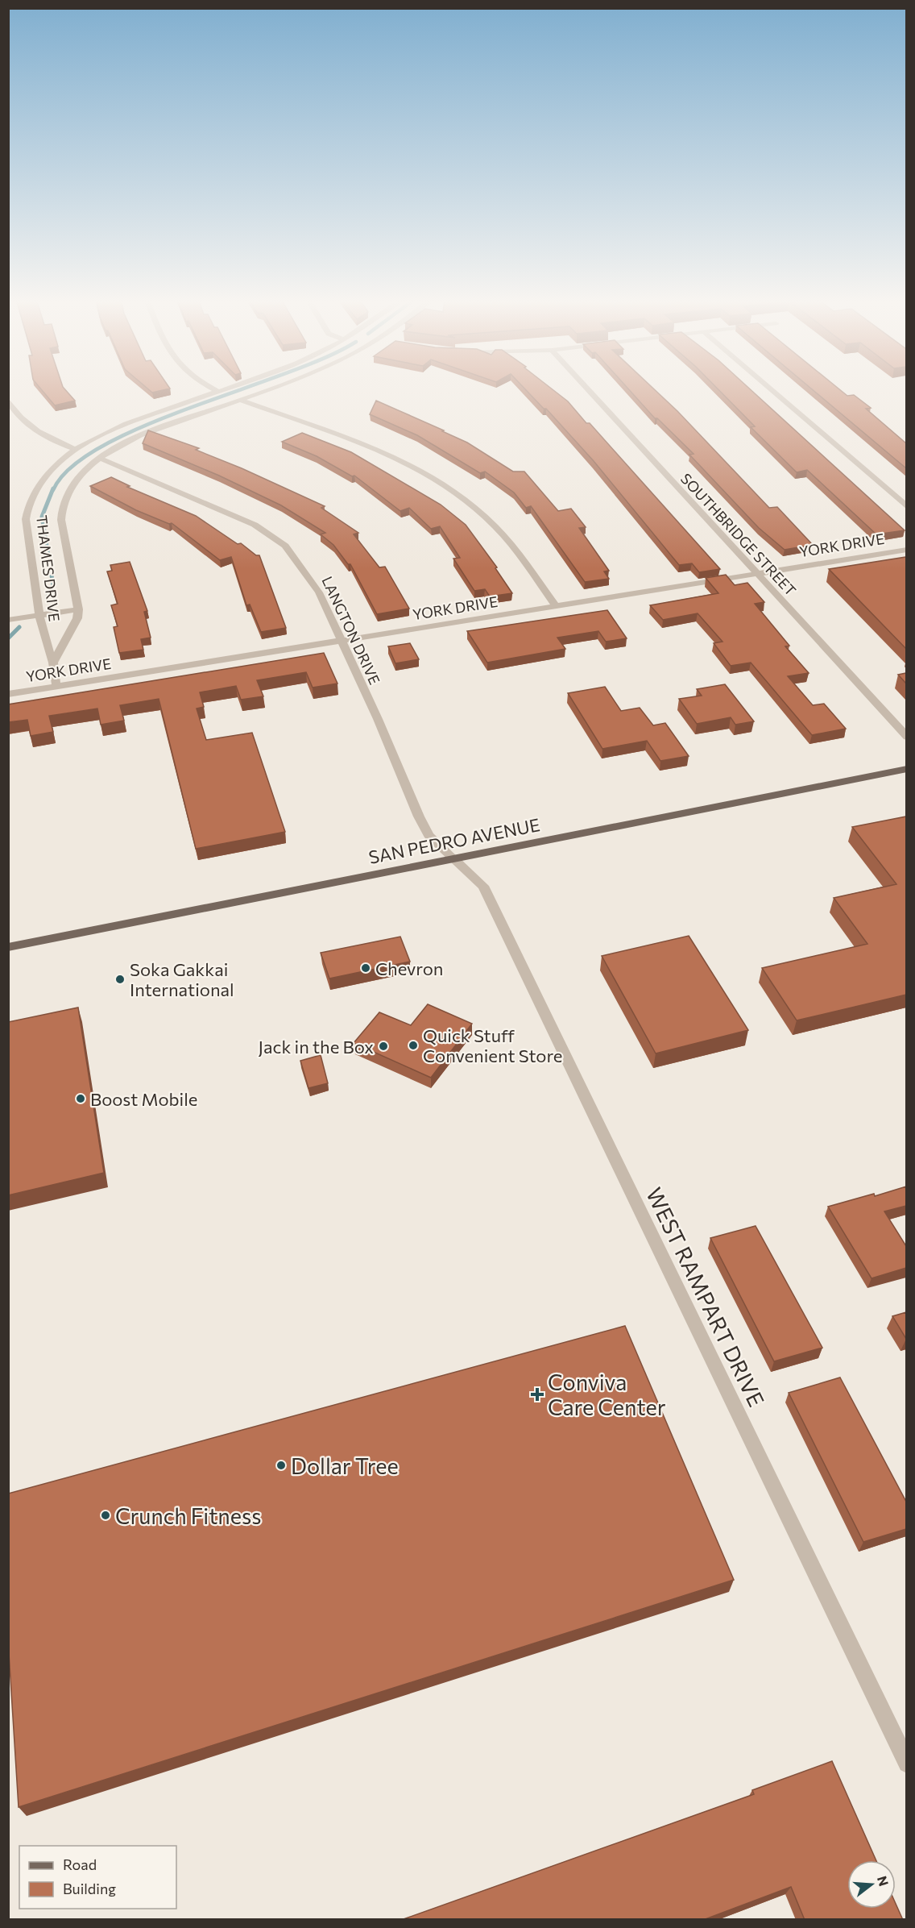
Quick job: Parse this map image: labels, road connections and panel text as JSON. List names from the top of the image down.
{
  "streets": {
    "main road": ["SAN PEDRO AVENUE"],
    "street": [
      "SOUTHBRIDGE STREET",
      "YORK DRIVE",
      "THAMES DRIVE",
      "LANGTON DRIVE",
      "WEST RAMPART DRIVE"
    ]
  },
  "crossings": [
    ["SOUTHBRIDGE STREET", "YORK DRIVE"],
    ["YORK DRIVE", "THAMES DRIVE"],
    ["YORK DRIVE", "LANGTON DRIVE"],
    ["THAMES DRIVE", "LANGTON DRIVE"],
    ["LANGTON DRIVE", "SAN PEDRO AVENUE"],
    ["LANGTON DRIVE", "WEST RAMPART DRIVE"],
    ["SAN PEDRO AVENUE", "WEST RAMPART DRIVE"]
  ],
  "places": {
    "other": [
      "Chevron",
      "Soka Gakkai International",
      "Quick Stuff Convenient Store",
      "Jack in the Box",
      "Boost Mobile",
      "Dollar Tree",
      "Crunch Fitness"
    ],
    "health": ["Conviva Care Center"]
  },
  "legend": ["Road", "Building"],
  "north": "right"
}
